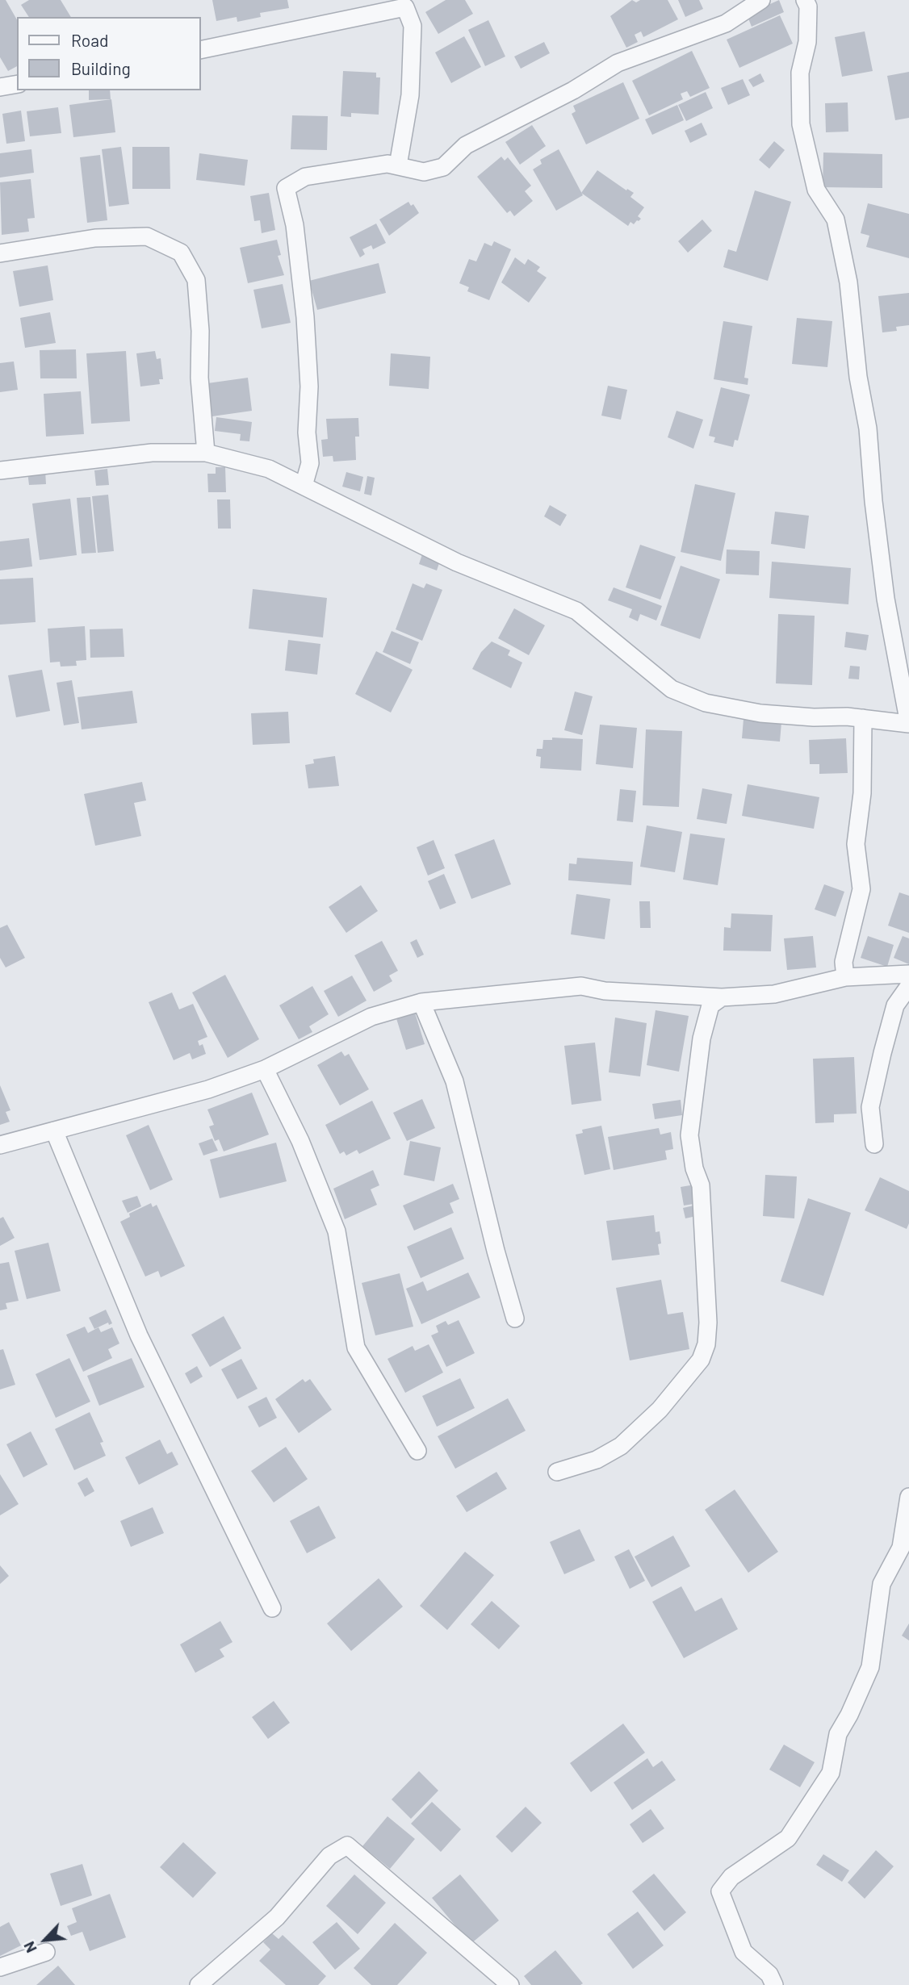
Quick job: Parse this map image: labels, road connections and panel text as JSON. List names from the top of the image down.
{
  "legend": ["Road", "Building"],
  "north": "bottom left"
}
